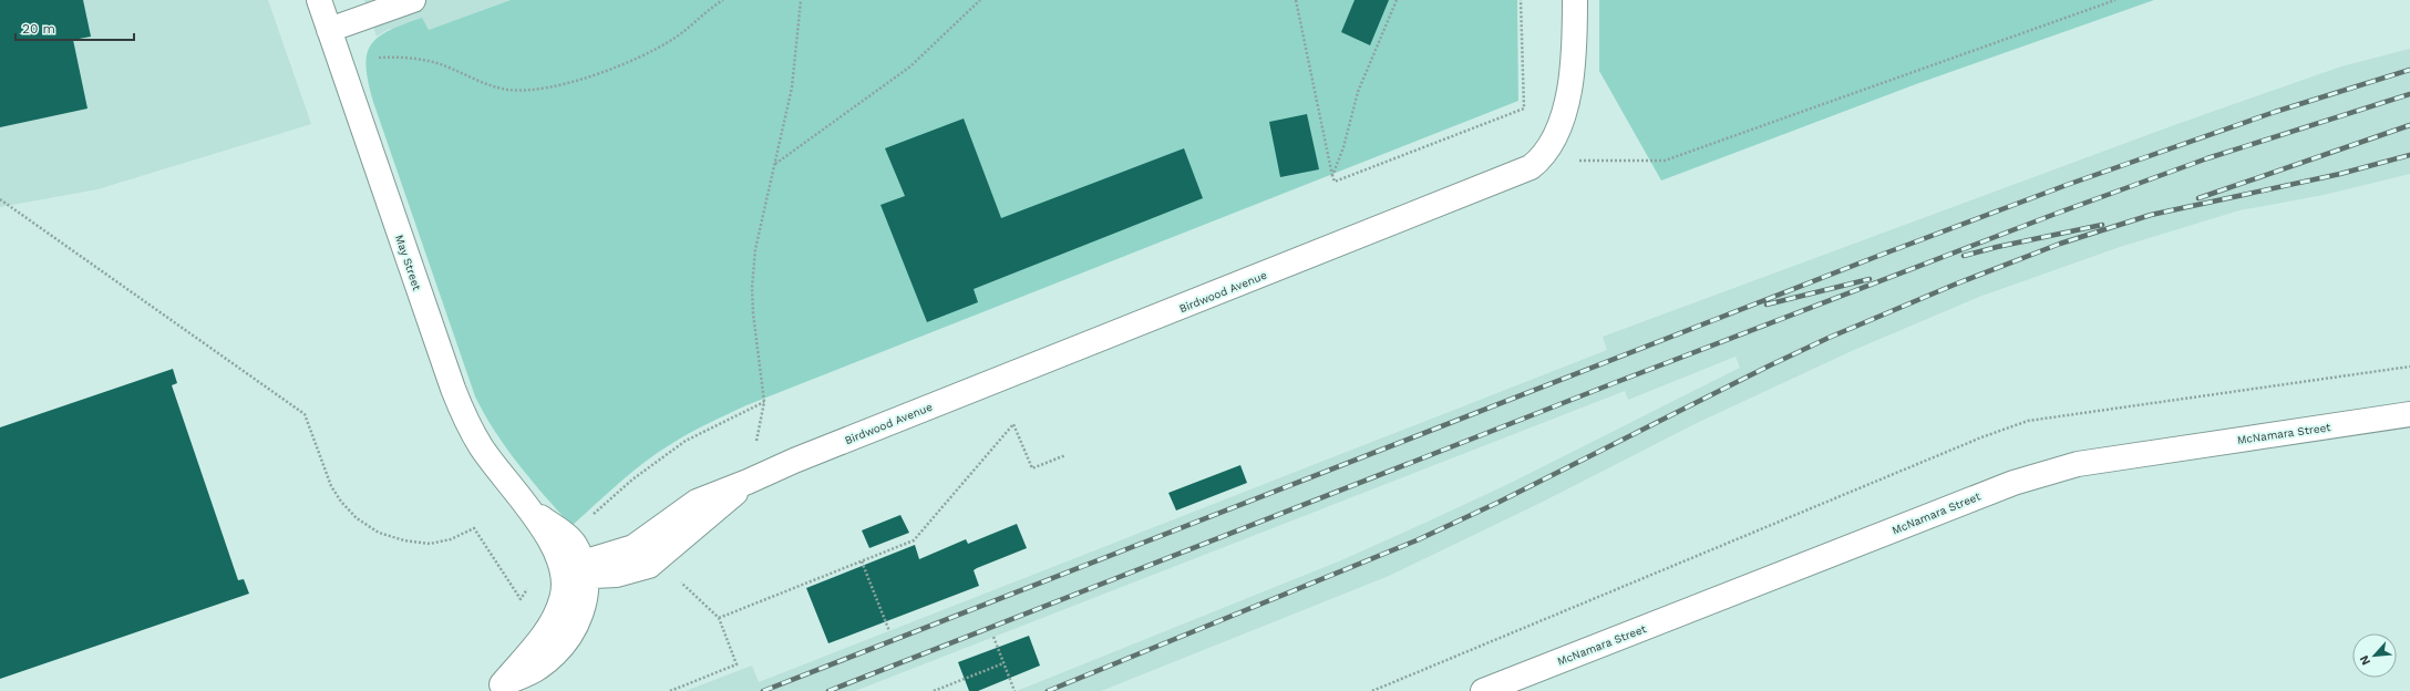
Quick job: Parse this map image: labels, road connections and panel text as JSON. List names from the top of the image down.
{
  "streets": {
    "street": ["May Street", "Birdwood Avenue", "McNamara Street"]
  },
  "crossings": [
    ["May Street", "Birdwood Avenue"]
  ],
  "scale_bar": "20 m",
  "north": "bottom left"
}
